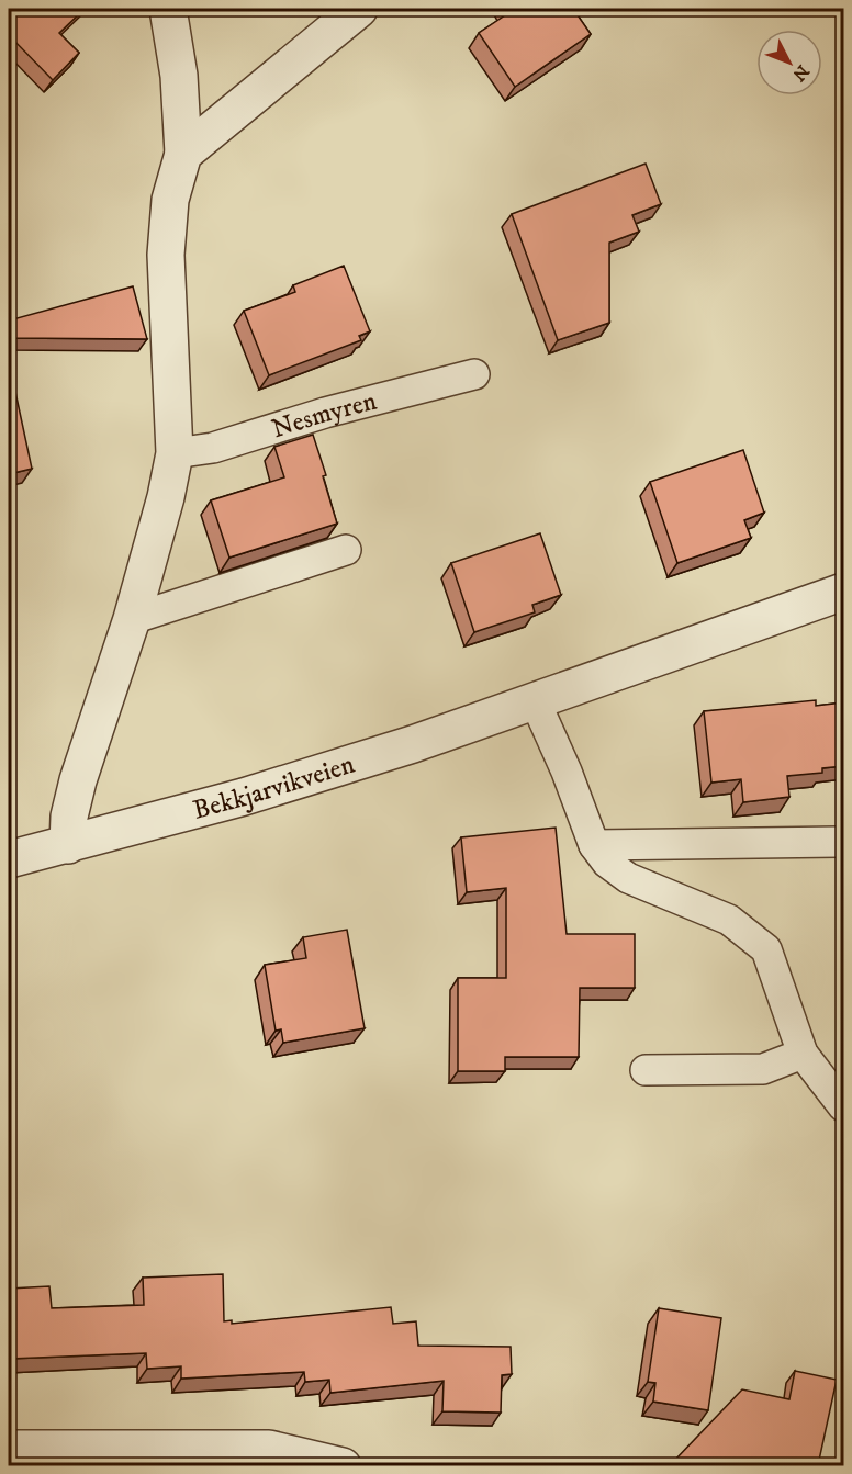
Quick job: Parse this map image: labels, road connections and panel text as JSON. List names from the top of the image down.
{
  "streets": {
    "street": ["Bekkjarvikveien"],
    "lane": ["Nesmyren"]
  },
  "north": "bottom right"
}
